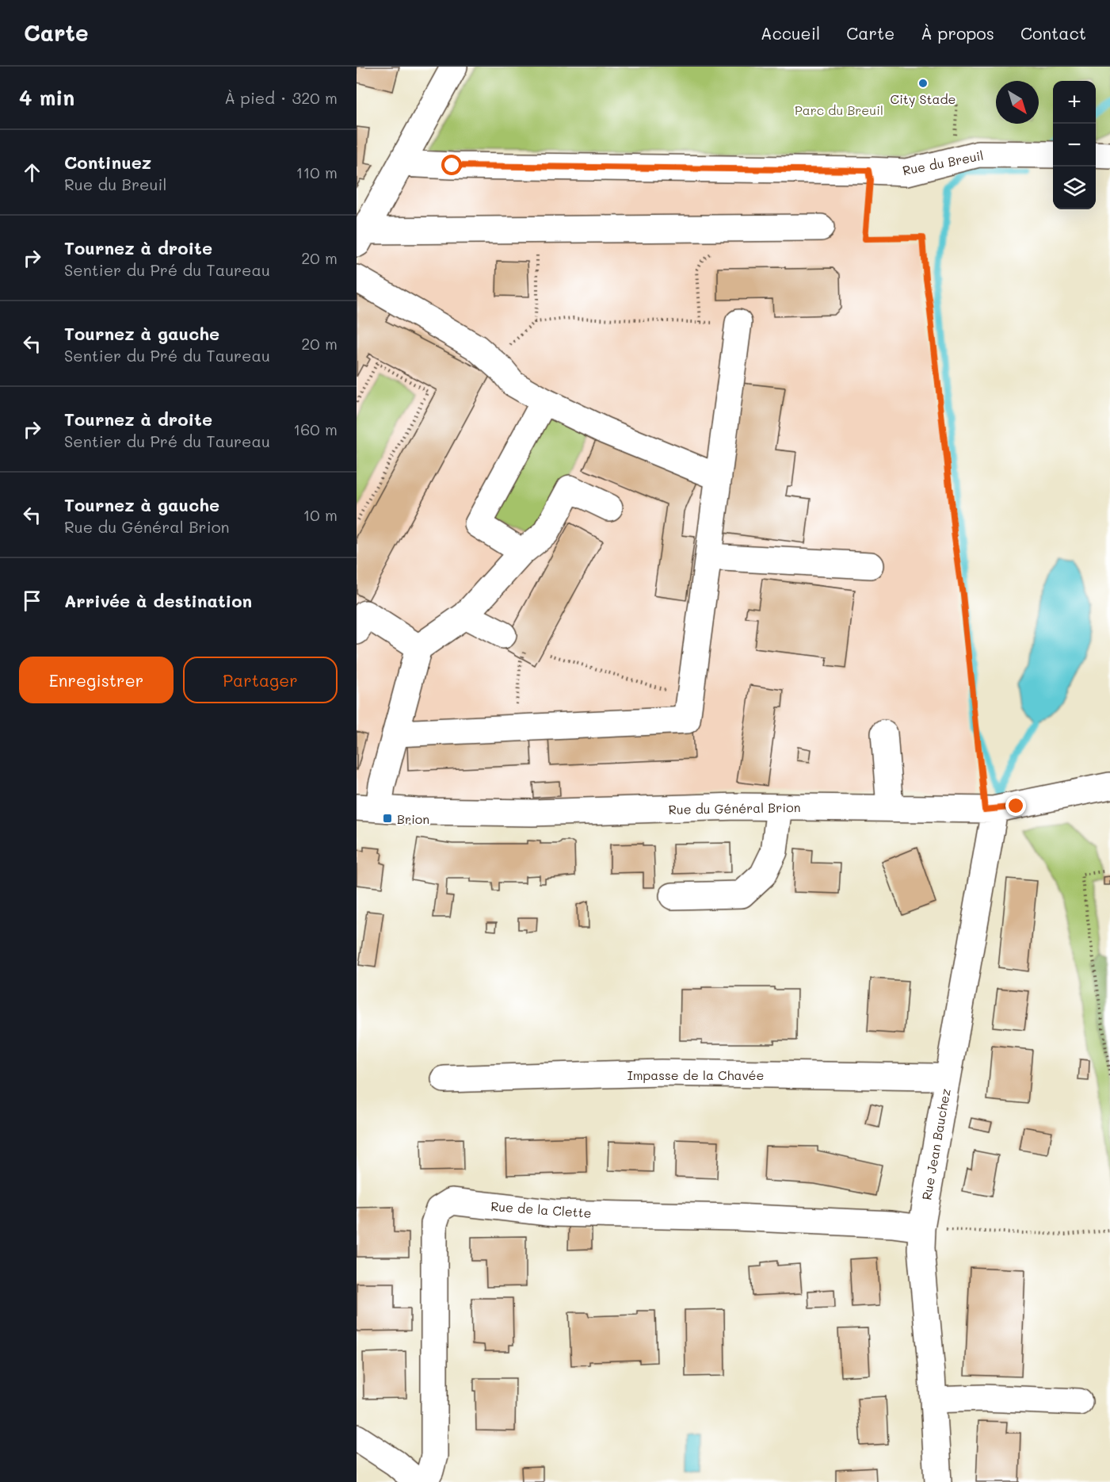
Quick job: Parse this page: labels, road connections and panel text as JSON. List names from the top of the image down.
{
  "streets": {
    "street": [
      "Rue du Breuil",
      "Rue du Général Brion",
      "Impasse de la Chavée",
      "Rue Jean Bauchez",
      "Rue de la Clette"
    ]
  },
  "crossings": [
    ["Rue du Général Brion", "Rue Jean Bauchez"],
    ["Impasse de la Chavée", "Rue Jean Bauchez"],
    ["Rue Jean Bauchez", "Rue de la Clette"]
  ],
  "parks": ["Parc du Breuil"],
  "places": {
    "other": ["City Stade"],
    "transit": ["Brion"]
  },
  "north": "bottom right",
  "page": {
    "header": "Carte",
    "nav": [
      "Accueil",
      "Carte",
      "À propos",
      "Contact"
    ],
    "heading": ["4 min", "À pied · 320 m"],
    "map_buttons": ["+", "−"],
    "list": [
      ["Continuez", "Rue du Breuil", "110 m"],
      ["Tournez à droite", "Sentier du Pré du Taureau", "20 m"],
      ["Tournez à gauche", "Sentier du Pré du Taureau", "20 m"],
      ["Tournez à droite", "Sentier du Pré du Taureau", "160 m"],
      ["Tournez à gauche", "Rue du Général Brion", "10 m"],
      "Arrivée à destination"
    ],
    "buttons": ["Enregistrer", "Partager"]
  }
}
